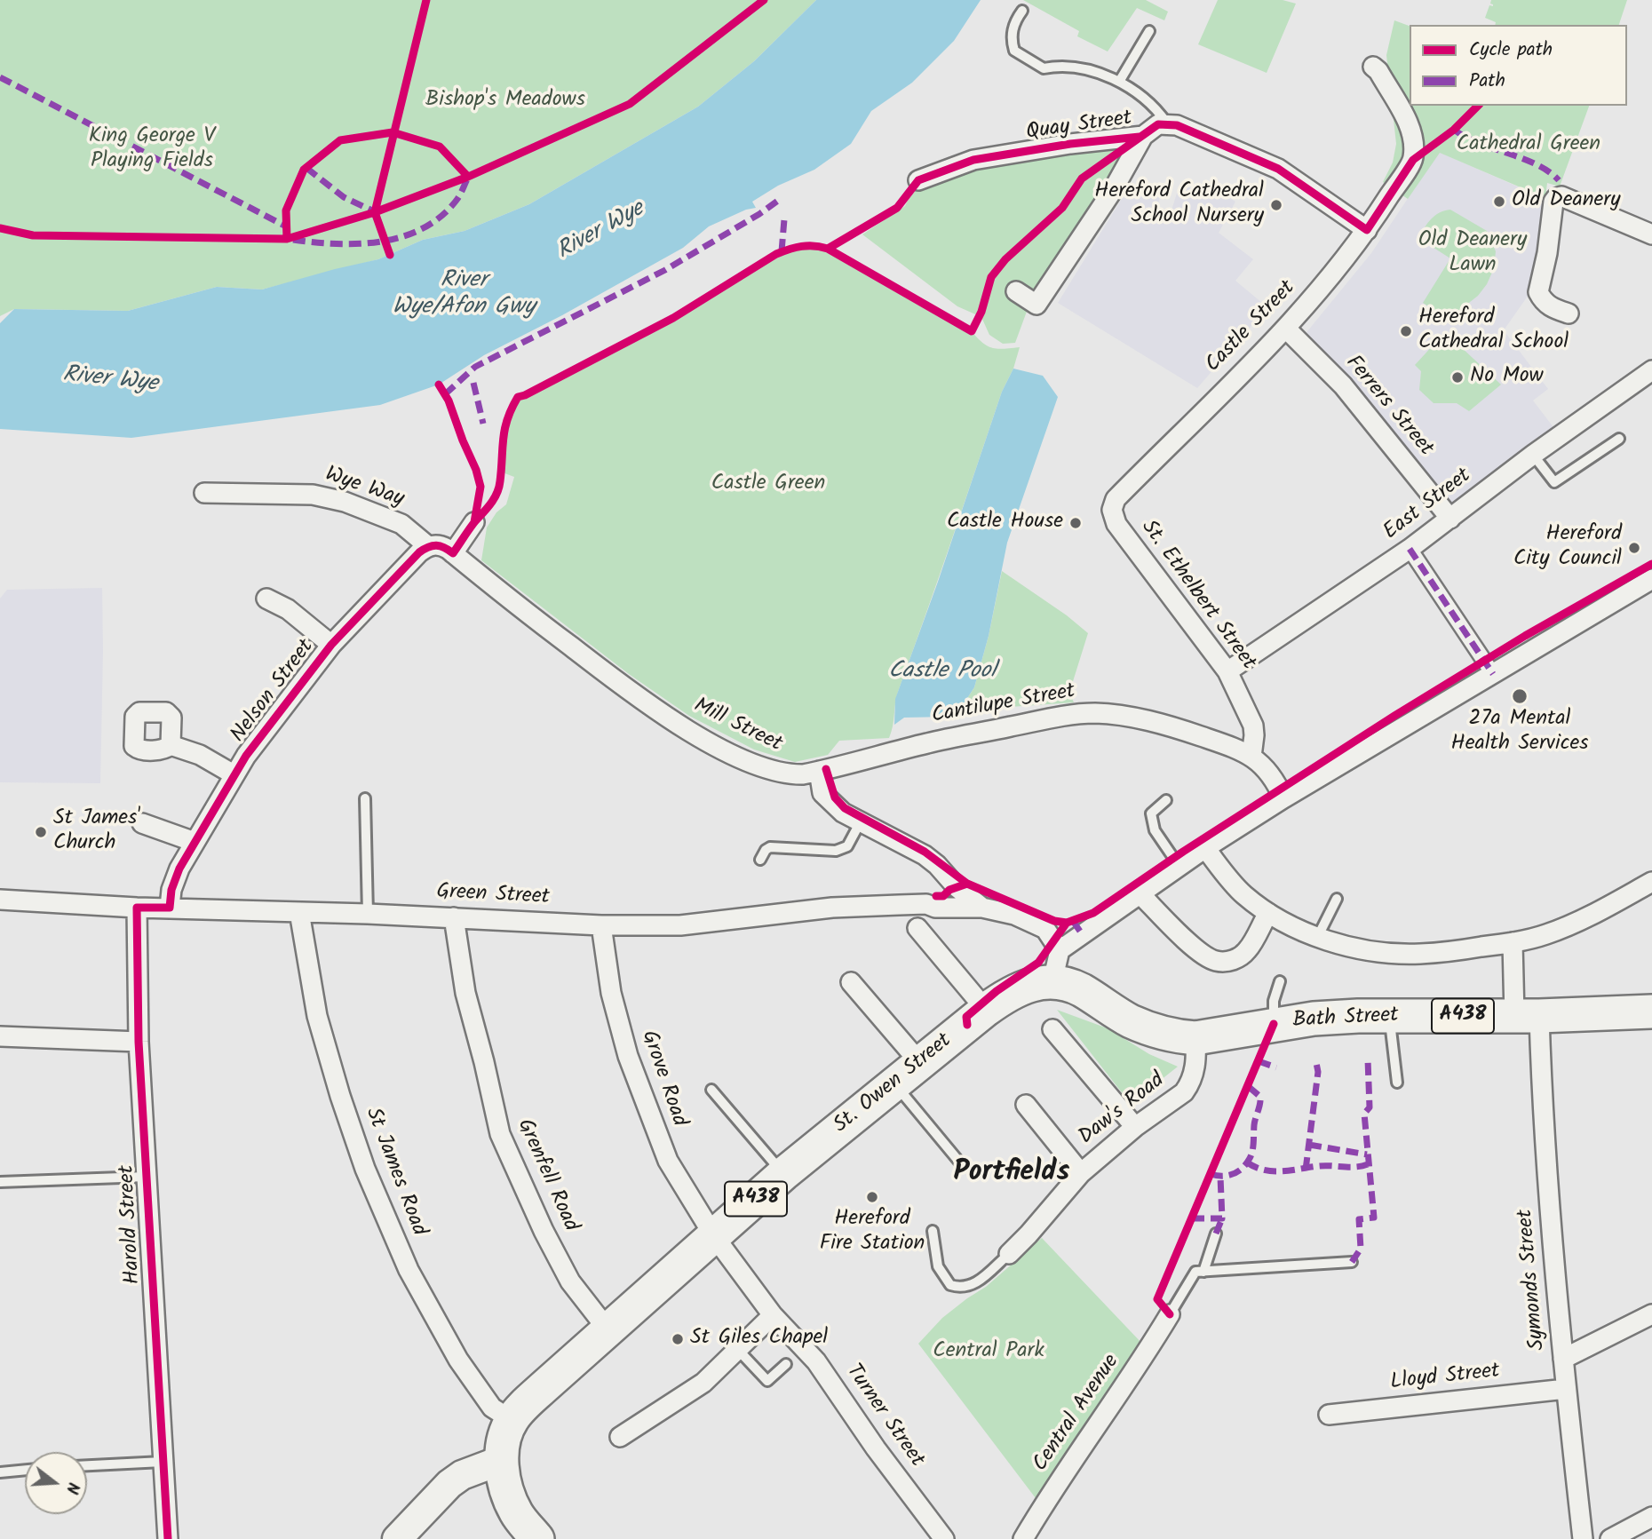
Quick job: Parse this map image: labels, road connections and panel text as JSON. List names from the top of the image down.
{
  "streets": {
    "highway": ["A438", "Bath Street", "St. Owen Street"],
    "street": [
      "Quay Street",
      "Castle Street",
      "Ferrers Street",
      "Wye Way",
      "East Street",
      "St. Ethelbert Street",
      "Nelson Street",
      "Cantilupe Street",
      "Mill Street",
      "Green Street",
      "Grove Road",
      "Daw's Road",
      "St James Road",
      "Grenfell Road",
      "Harold Street",
      "Symonds Street",
      "Lloyd Street",
      "Central Avenue",
      "Turner Street"
    ]
  },
  "crossings": [
    ["Castle Street", "Ferrers Street"],
    ["Castle Street", "St. Ethelbert Street"],
    ["Ferrers Street", "East Street"],
    ["Wye Way", "Nelson Street"],
    ["East Street", "St. Ethelbert Street"],
    ["St. Ethelbert Street", "Cantilupe Street"],
    ["Nelson Street", "Green Street"],
    ["Cantilupe Street", "Mill Street"],
    ["Cantilupe Street", "St. Owen Street"],
    ["Green Street", "Grove Road"],
    ["Green Street", "St James Road"],
    ["Green Street", "Grenfell Road"],
    ["Green Street", "Harold Street"],
    ["A438", "St. Owen Street"],
    ["Bath Street", "St. Owen Street"],
    ["Bath Street", "Daw's Road"],
    ["Bath Street", "Symonds Street"],
    ["Grove Road", "St. Owen Street"],
    ["Grove Road", "Turner Street"],
    ["St. Owen Street", "St James Road"],
    ["St. Owen Street", "Grenfell Road"],
    ["St. Owen Street", "Turner Street"],
    ["Symonds Street", "Lloyd Street"]
  ],
  "districts": ["Portfields"],
  "water": ["River Wye", "River Wye/Afon Gwy", "Castle Pool"],
  "parks": [
    "Bishop's Meadows",
    "King George V Playing Fields",
    "Cathedral Green",
    "Old Deanery Lawn",
    "Castle Green",
    "Central Park"
  ],
  "places": [
    "Old Deanery",
    "Hereford Cathedral School Nursery",
    "Hereford Cathedral School",
    "No Mow",
    "Castle House",
    "Hereford City Council",
    "27a Mental Health Services",
    "St James' Church",
    "Hereford Fire Station",
    "St Giles Chapel"
  ],
  "legend": ["Cycle path", "Path"],
  "north": "right"
}
